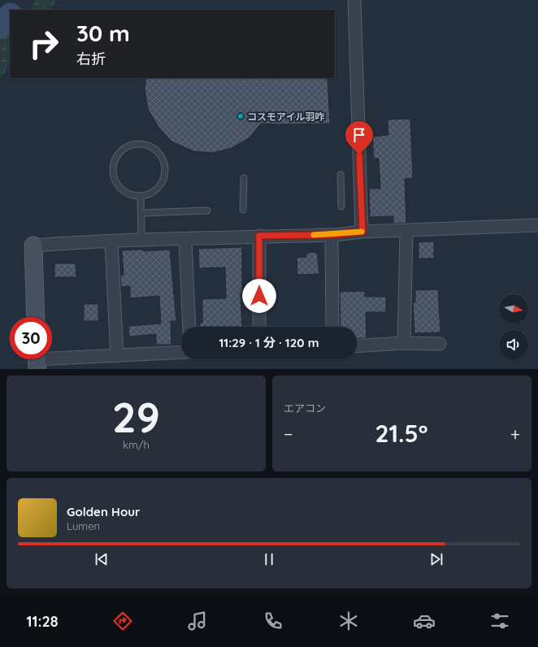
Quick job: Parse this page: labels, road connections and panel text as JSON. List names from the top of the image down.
{
  "places": ["コスモアイル羽咋"],
  "north": "right",
  "page": {
    "turn": ["30 m", "右折"],
    "limit": "30",
    "trip": "11:29 · 1 分 · 120 m",
    "tile": [
      ["29", "km/h"],
      "エアコン"
    ],
    "heat": ["−", "21.5°", "+"],
    "song": ["Golden Hour", "Lumen"],
    "tabs": "11:28"
  }
}
